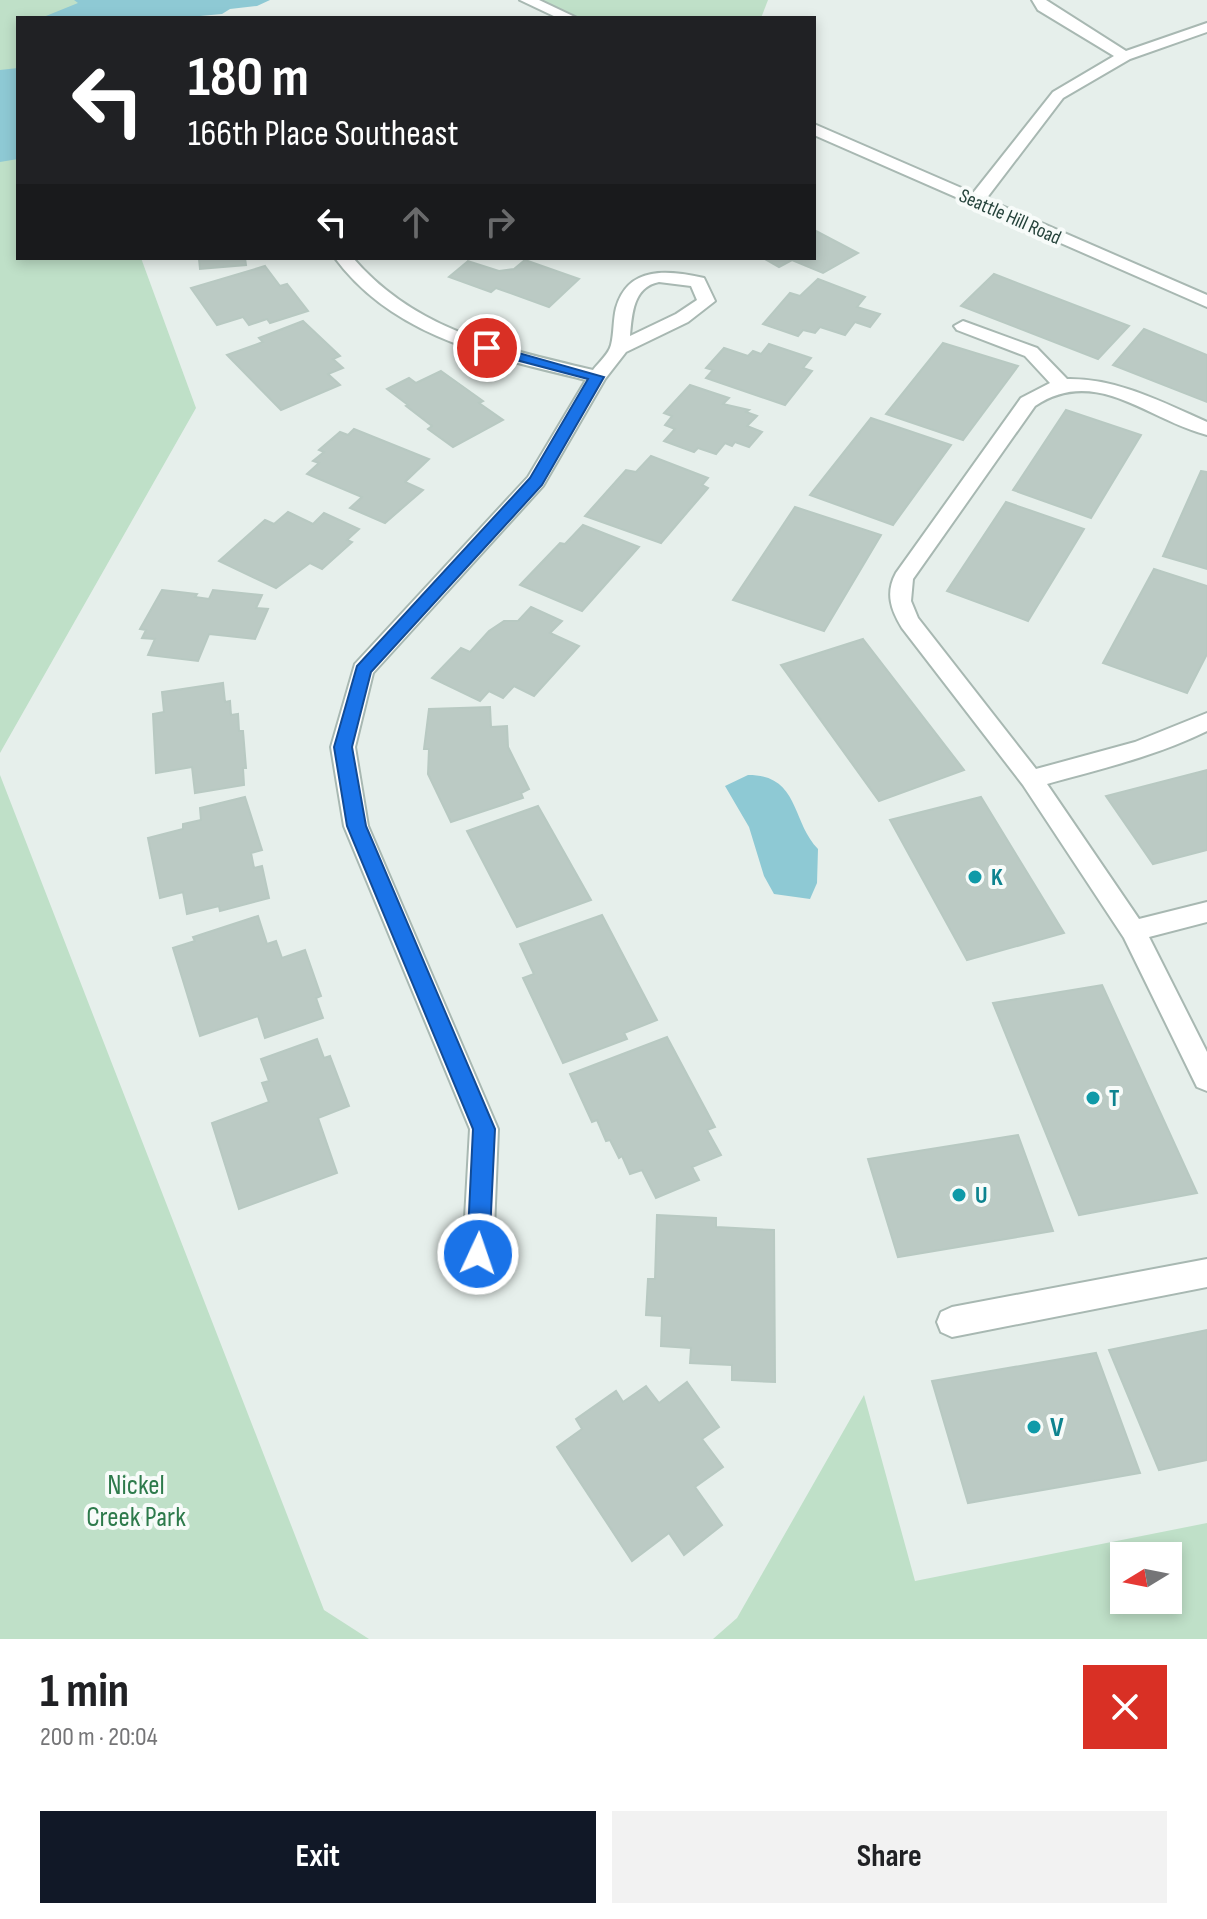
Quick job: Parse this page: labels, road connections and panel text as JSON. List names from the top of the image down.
{
  "streets": {
    "street": ["Seattle Hill Road"]
  },
  "parks": ["Nickel Creek Park"],
  "places": [
    "K",
    "T",
    "U",
    "V"
  ],
  "north": "left",
  "page": {
    "turn": ["180 m", "166th Place Southeast"],
    "heading": ["1 min", "200 m · 20:04"],
    "buttons": ["Exit", "Share"]
  }
}
